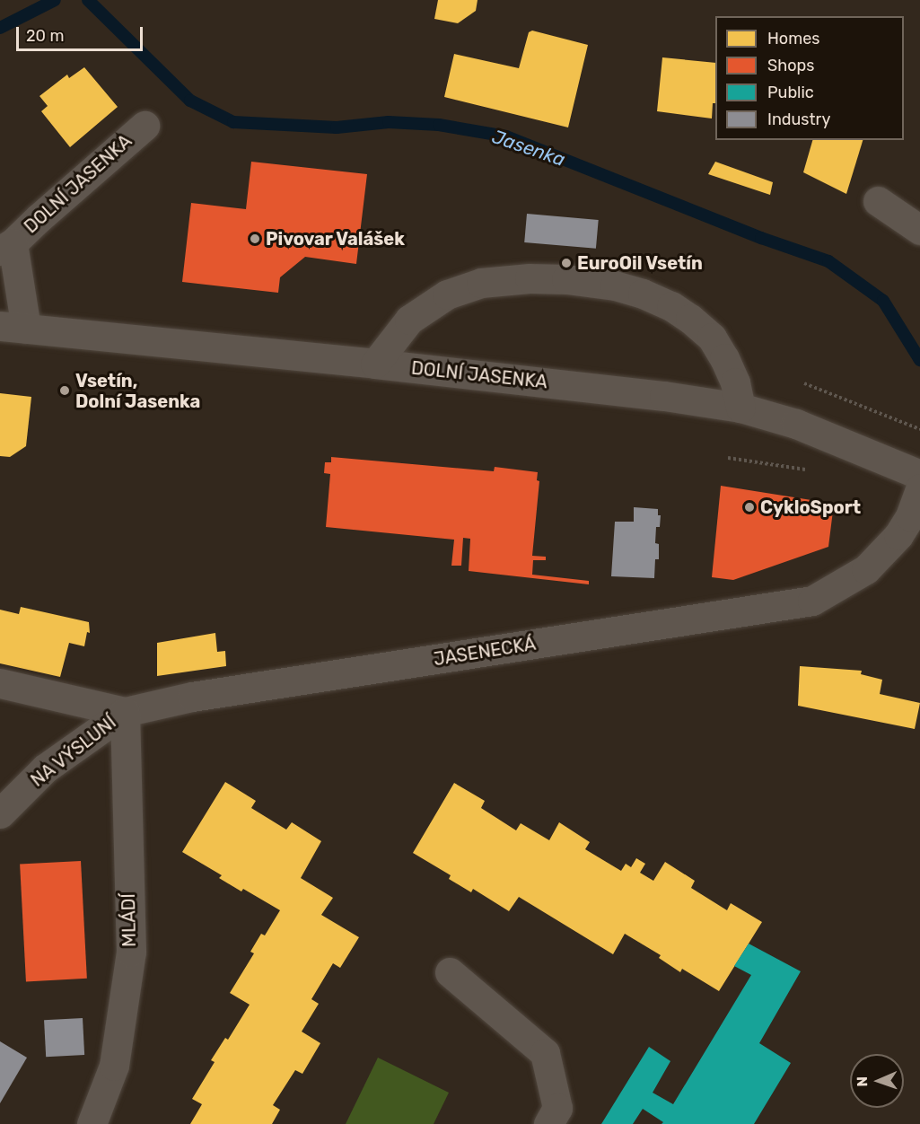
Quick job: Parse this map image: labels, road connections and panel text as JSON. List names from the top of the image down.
{
  "streets": {
    "street": [
      "DOLNÍ JASENKA",
      "JASENECKÁ",
      "NA VÝSLUNÍ",
      "MLÁDÍ"
    ]
  },
  "crossings": [
    ["JASENECKÁ", "NA VÝSLUNÍ"],
    ["JASENECKÁ", "MLÁDÍ"],
    ["NA VÝSLUNÍ", "MLÁDÍ"]
  ],
  "water": ["Jasenka"],
  "places": [
    "Pivovar Valášek",
    "EuroOil Vsetín",
    "Vsetín, Dolní Jasenka",
    "CykloSport"
  ],
  "legend": [
    "Homes",
    "Shops",
    "Public",
    "Industry"
  ],
  "scale_bar": "20 m",
  "north": "left"
}
